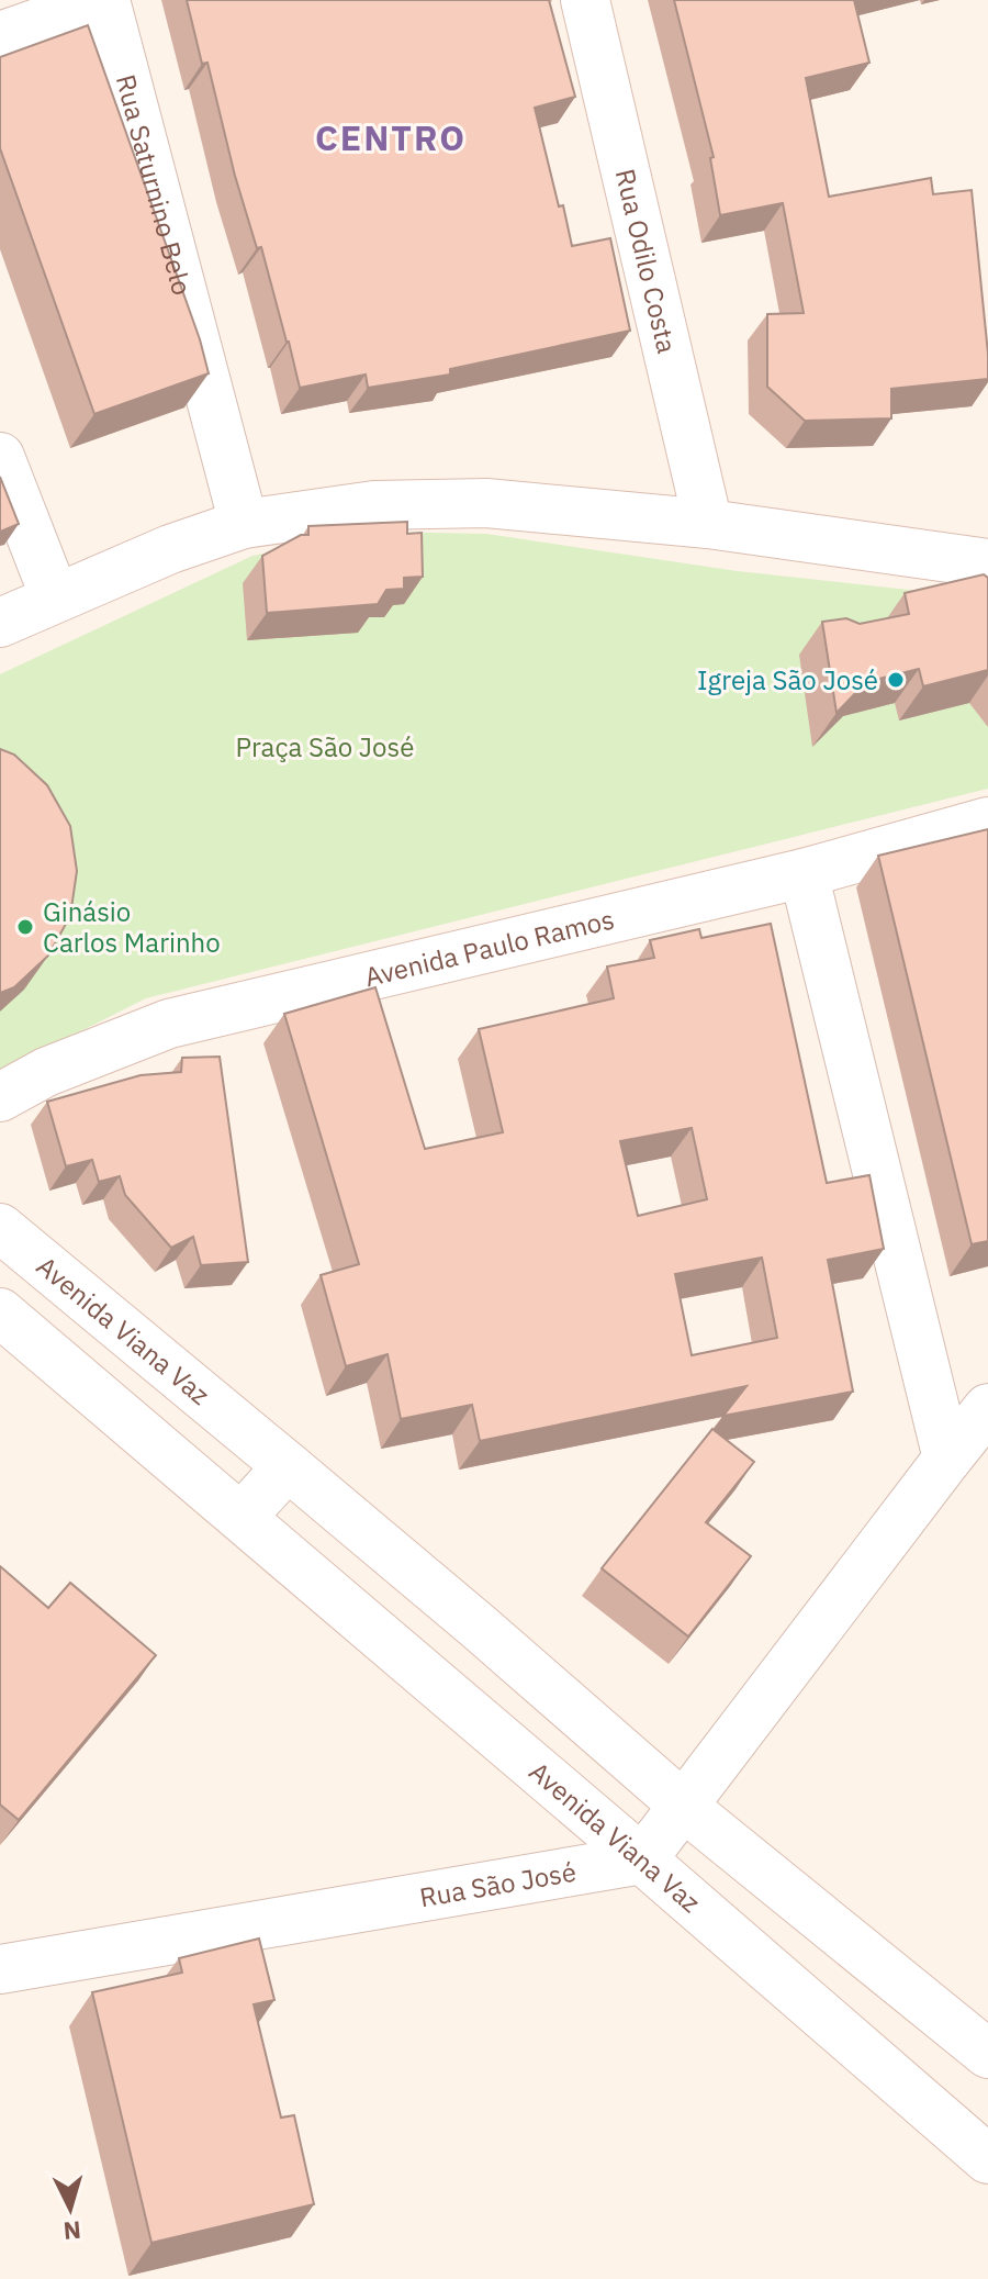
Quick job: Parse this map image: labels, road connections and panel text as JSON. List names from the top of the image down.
{
  "streets": {
    "street": [
      "Rua Saturnino Belo",
      "Rua Odilo Costa",
      "Avenida Paulo Ramos",
      "Avenida Viana Vaz",
      "Rua São José"
    ]
  },
  "crossings": [
    ["Avenida Viana Vaz", "Rua São José"]
  ],
  "districts": ["CENTRO"],
  "parks": ["Praça São José"],
  "places": ["Igreja São José", "Ginásio Carlos Marinho"],
  "north": "bottom"
}
